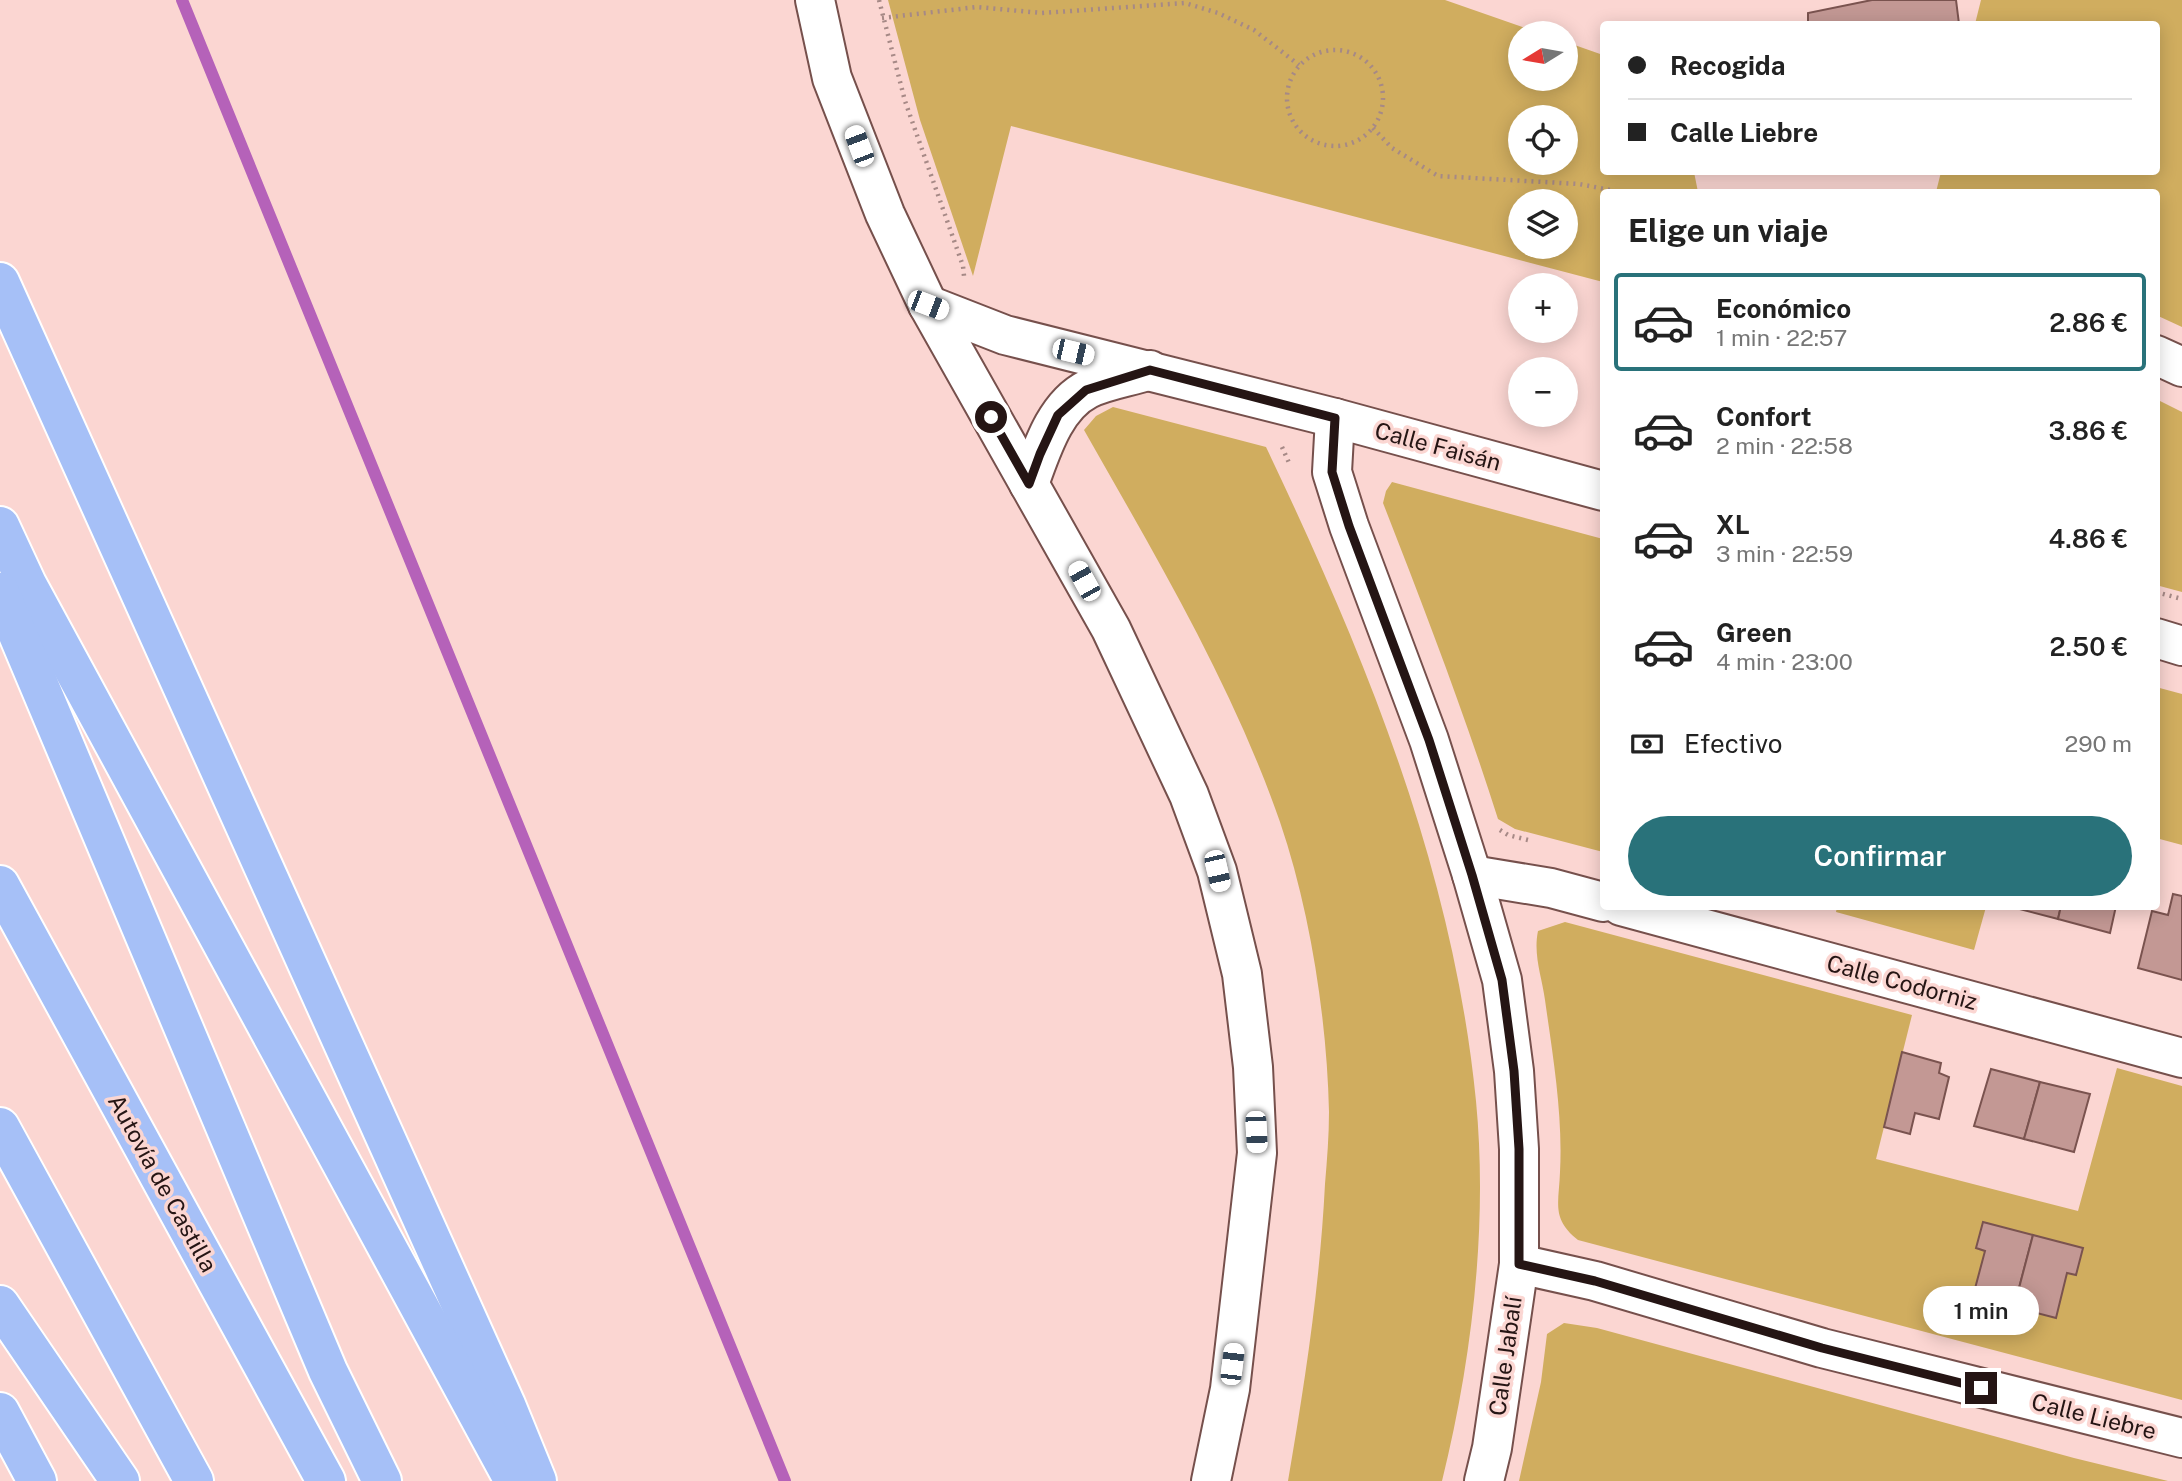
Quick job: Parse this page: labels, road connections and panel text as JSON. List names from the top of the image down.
{
  "streets": {
    "highway": ["Autovía de Castilla"],
    "street": [
      "Calle Faisán",
      "Calle Codorniz",
      "Calle Jabalí",
      "Calle Liebre"
    ]
  },
  "crossings": [
    ["Calle Faisán", "Calle Jabalí"],
    ["Calle Jabalí", "Calle Liebre"]
  ],
  "north": "left",
  "page": {
    "map_buttons": ["+", "−"],
    "banner": ["Recogida", "Calle Liebre"],
    "heading": "Elige un viaje",
    "list": [
      {
        "name": "Económico",
        "note": "1 min · 22:57",
        "value": "2.86 €"
      },
      {
        "name": "Confort",
        "note": "2 min · 22:58",
        "value": "3.86 €"
      },
      {
        "name": "XL",
        "note": "3 min · 22:59",
        "value": "4.86 €"
      },
      {
        "name": "Green",
        "note": "4 min · 23:00",
        "value": "2.50 €"
      }
    ],
    "pay": ["Efectivo", "290 m"],
    "buttons": "Confirmar",
    "bubble": "1 min"
  }
}
